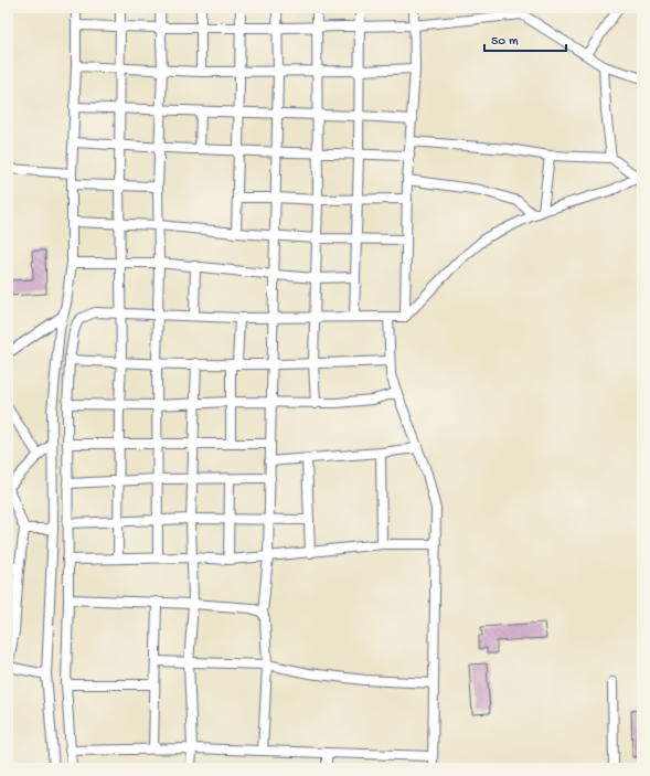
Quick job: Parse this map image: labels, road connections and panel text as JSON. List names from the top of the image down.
{
  "scale_bar": "50 m"
}
